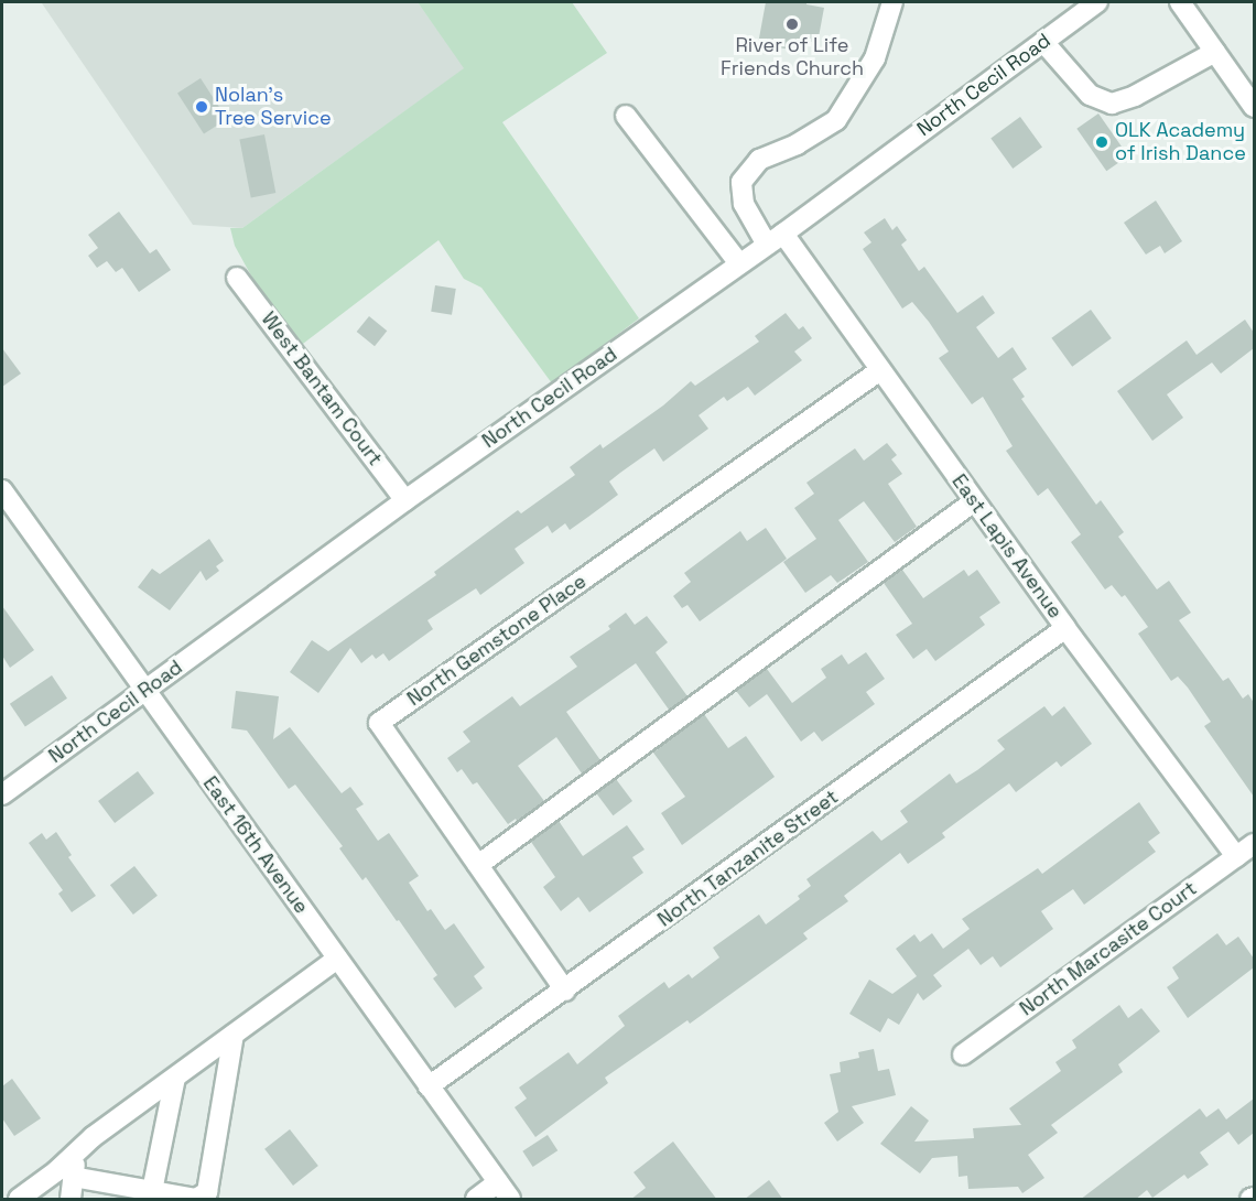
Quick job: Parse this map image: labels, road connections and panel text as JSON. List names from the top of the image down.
{
  "streets": {
    "street": [
      "North Cecil Road",
      "West Bantam Court",
      "East Lapis Avenue",
      "North Gemstone Place",
      "East 16th Avenue",
      "North Tanzanite Street",
      "North Marcasite Court"
    ]
  },
  "crossings": [
    ["North Cecil Road", "West Bantam Court"],
    ["North Cecil Road", "East Lapis Avenue"],
    ["North Cecil Road", "East 16th Avenue"],
    ["East Lapis Avenue", "North Gemstone Place"],
    ["East Lapis Avenue", "North Tanzanite Street"],
    ["East Lapis Avenue", "North Marcasite Court"],
    ["North Gemstone Place", "North Tanzanite Street"],
    ["East 16th Avenue", "North Tanzanite Street"]
  ],
  "places": ["River of Life Friends Church", "Nolan's Tree Service", "OLK Academy of Irish Dance"]
}
